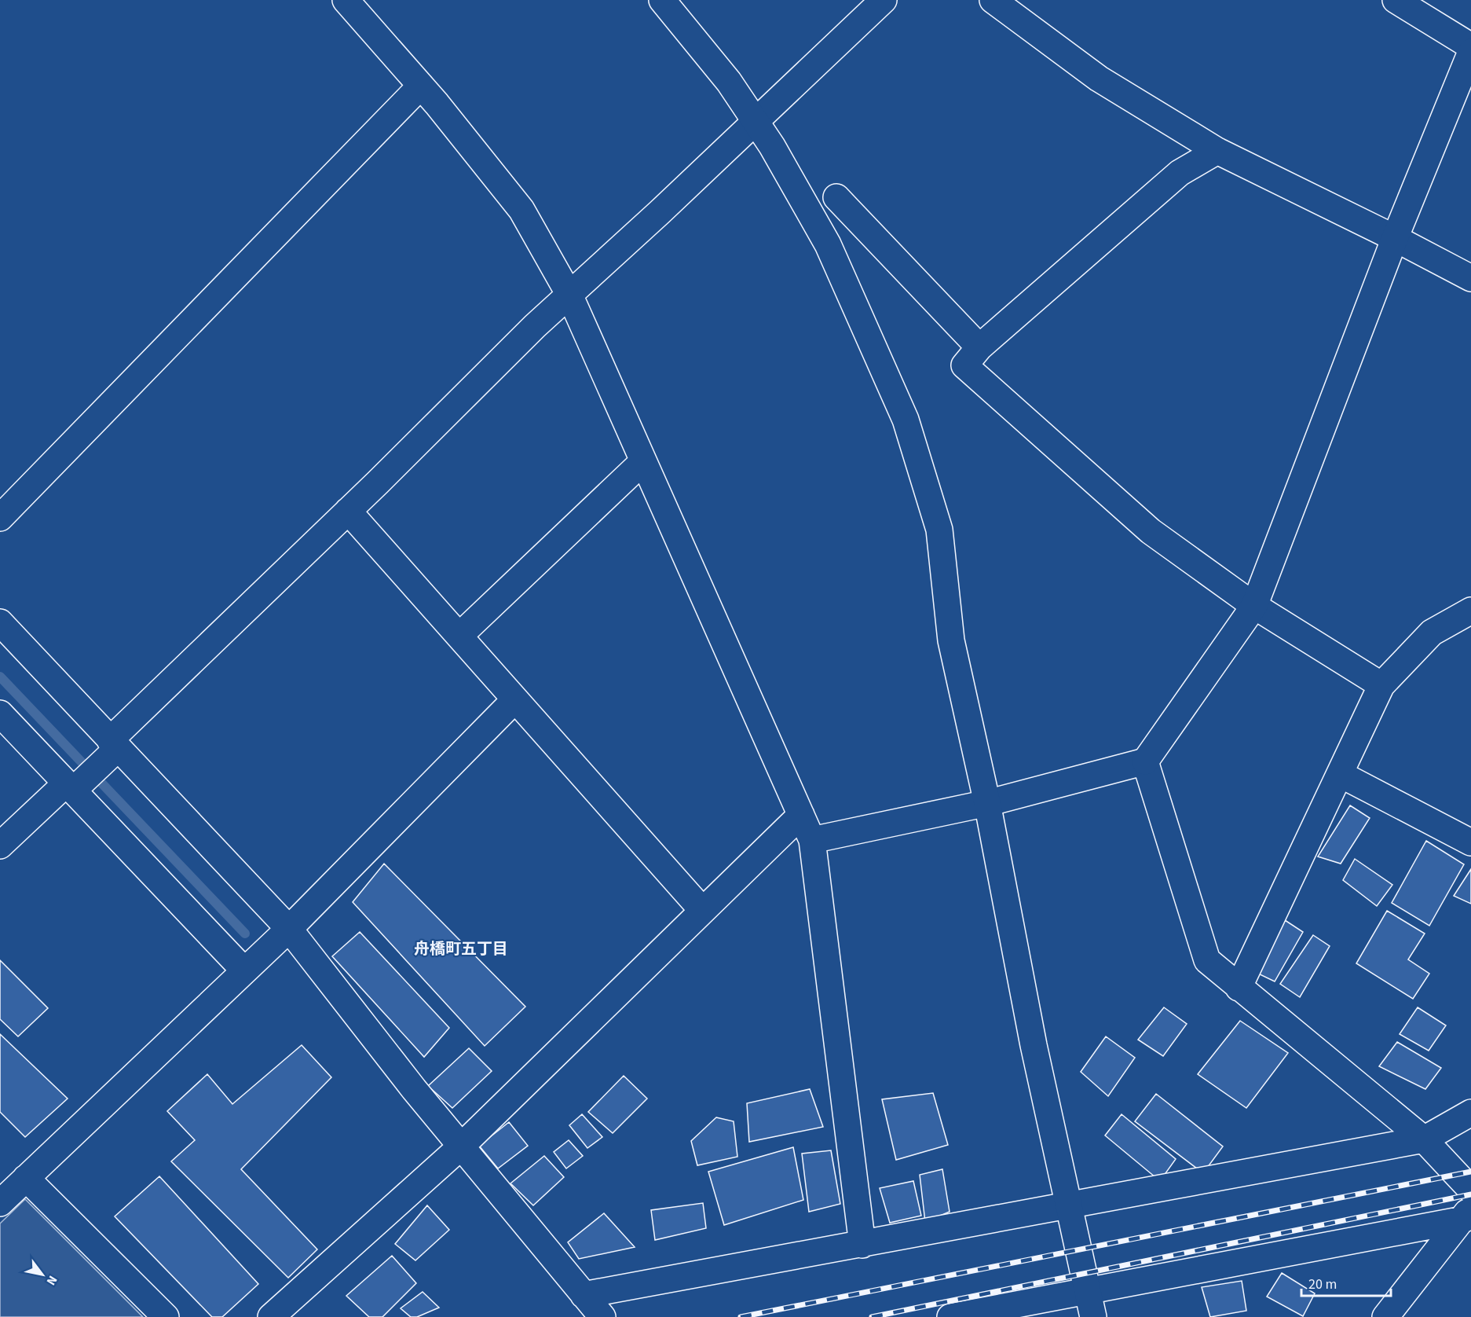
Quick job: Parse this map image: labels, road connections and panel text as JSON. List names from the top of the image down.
{
  "districts": ["舟橋町五丁目"],
  "scale_bar": "20 m",
  "north": "bottom right"
}
